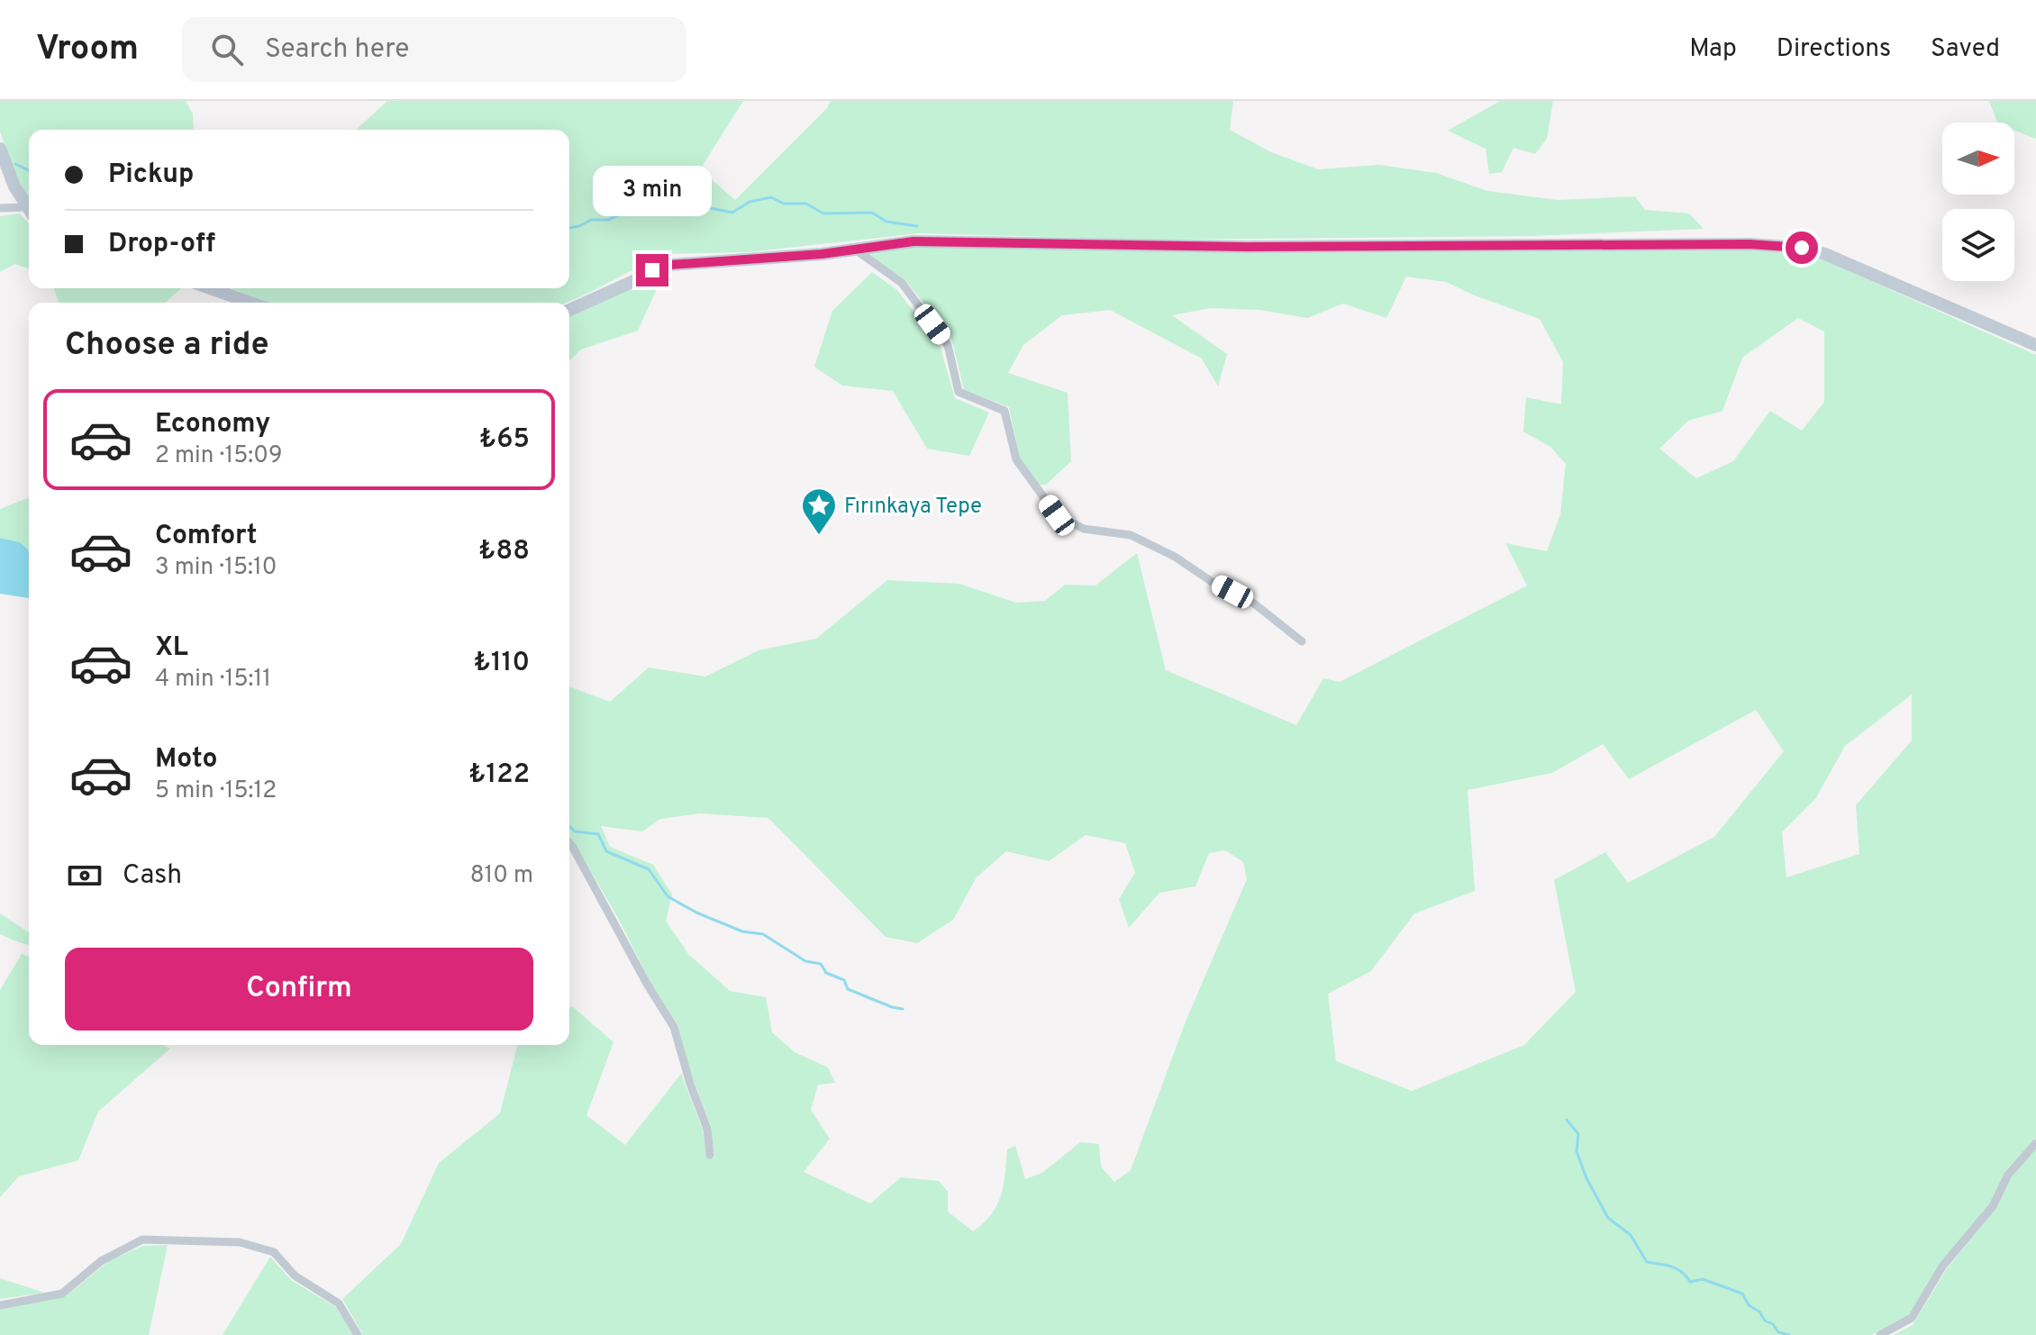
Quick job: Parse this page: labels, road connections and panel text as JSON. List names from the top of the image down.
{
  "places": {
    "place": ["Fırınkaya Tepe"]
  },
  "north": "right",
  "page": {
    "header": "Vroom",
    "search": "Search here",
    "nav": ["Map", "Directions", "Saved"],
    "banner": ["Pickup", "Drop-off"],
    "bubble": "3 min",
    "heading": "Choose a ride",
    "list": [
      {
        "name": "Economy",
        "note": "2 min · 15:09",
        "value": "₺65"
      },
      {
        "name": "Comfort",
        "note": "3 min · 15:10",
        "value": "₺88"
      },
      {
        "name": "XL",
        "note": "4 min · 15:11",
        "value": "₺110"
      },
      {
        "name": "Moto",
        "note": "5 min · 15:12",
        "value": "₺122"
      }
    ],
    "pay": ["Cash", "810 m"],
    "buttons": "Confirm"
  }
}
